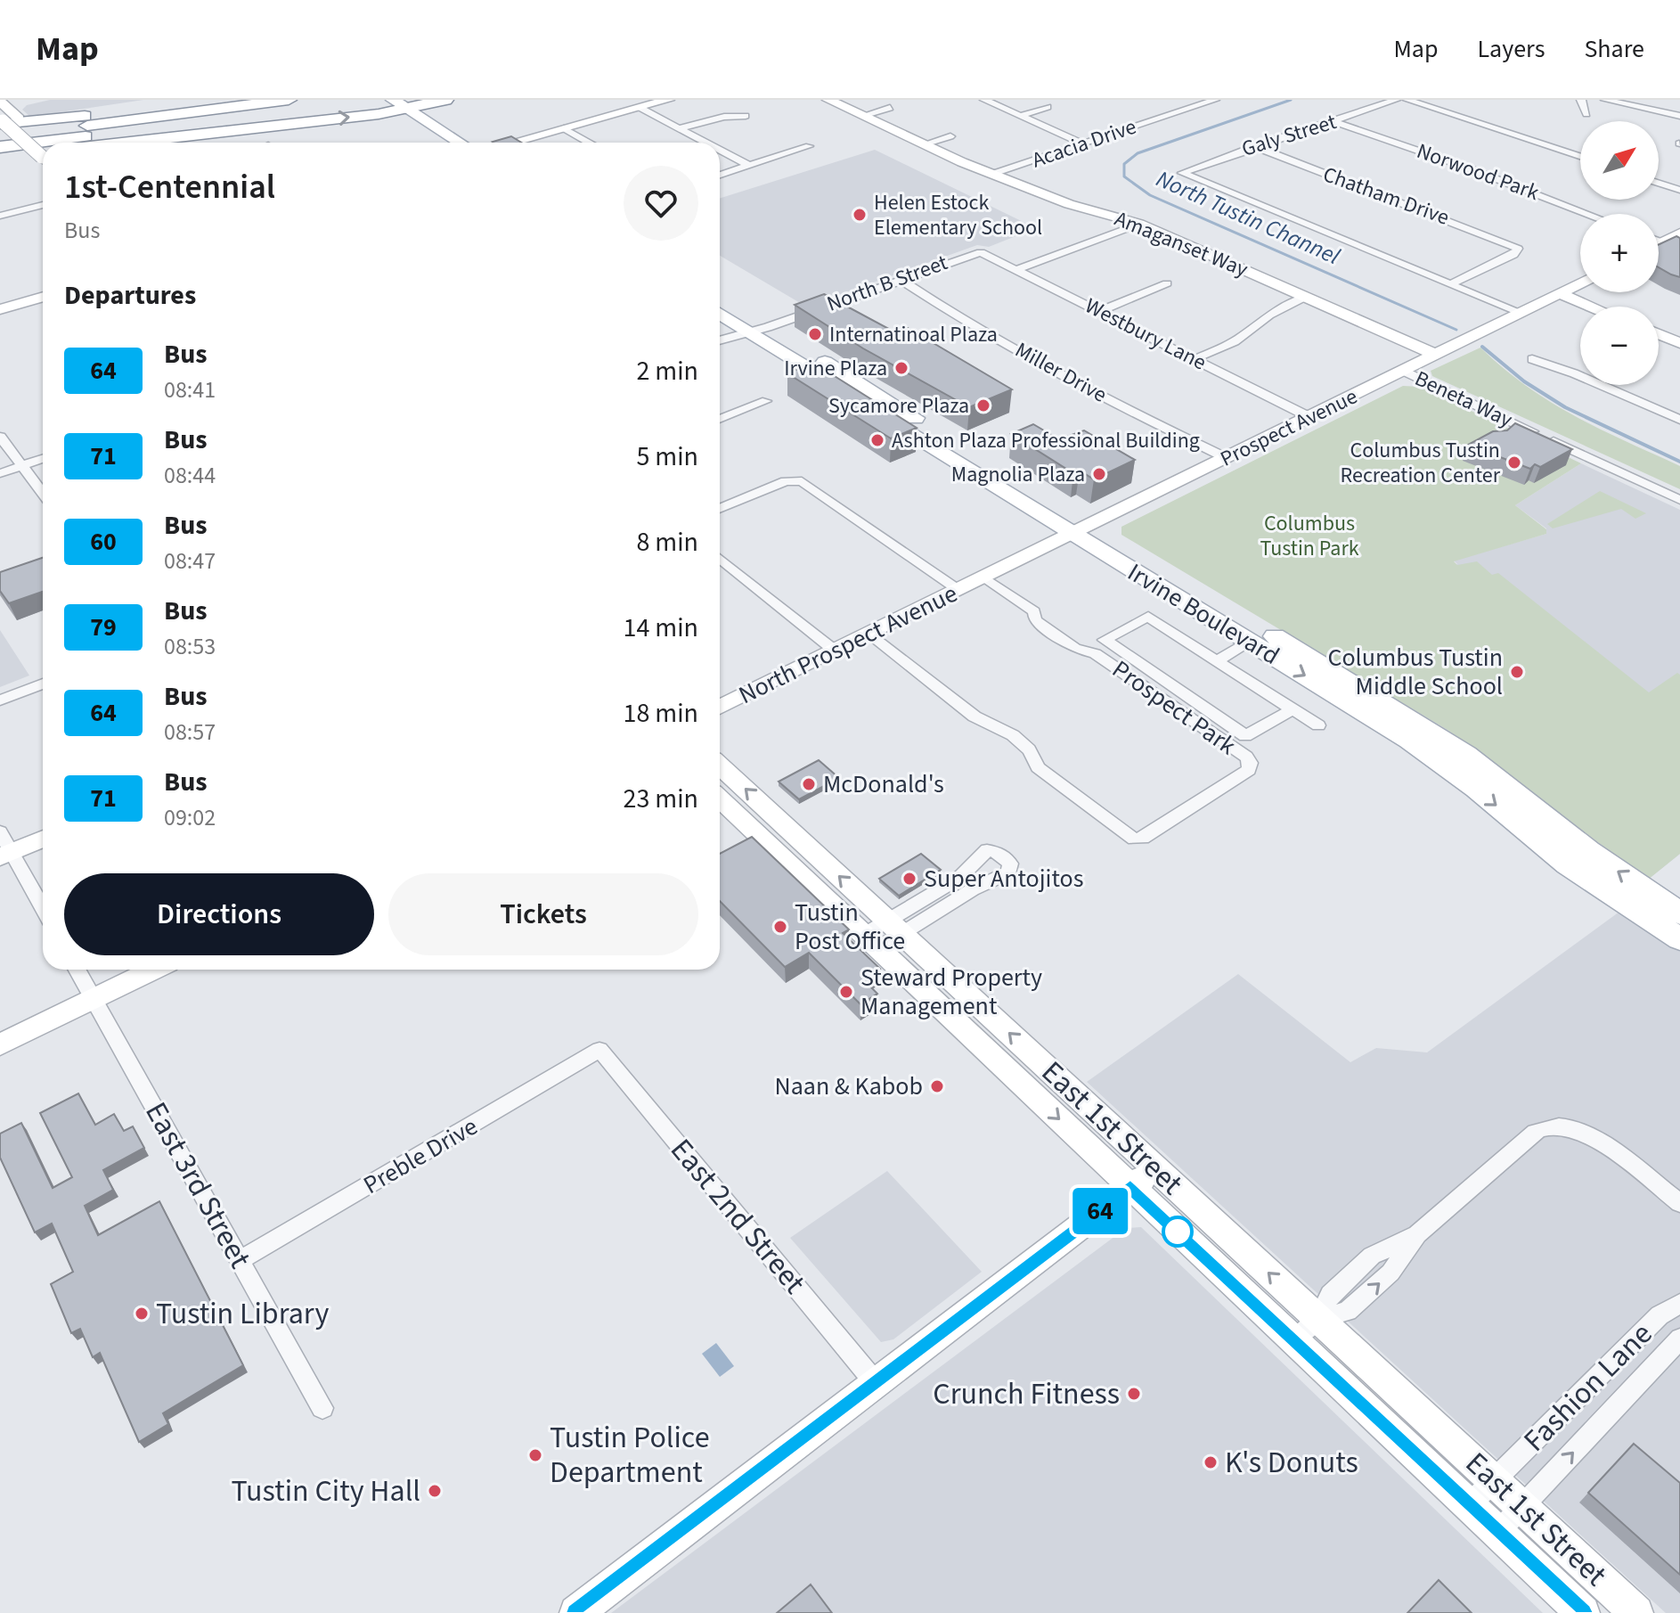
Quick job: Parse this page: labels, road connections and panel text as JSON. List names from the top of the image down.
{
  "streets": {
    "main road": [
      "Amaganset Way",
      "Prospect Avenue",
      "Irvine Boulevard",
      "North Prospect Avenue",
      "East 1st Street"
    ],
    "street": [
      "Galy Street",
      "Acacia Drive",
      "Norwood Park",
      "Chatham Drive",
      "North B Street",
      "Westbury Lane",
      "Miller Drive",
      "Beneta Way",
      "Prospect Park",
      "Preble Drive",
      "East 3rd Street",
      "East 2nd Street",
      "Fashion Lane"
    ]
  },
  "crossings": [
    ["Galy Street", "Norwood Park"],
    ["Galy Street", "Chatham Drive"],
    ["Acacia Drive", "Amaganset Way"],
    ["Amaganset Way", "Prospect Avenue"],
    ["North B Street", "Westbury Lane"],
    ["North B Street", "Miller Drive"],
    ["North B Street", "Irvine Boulevard"],
    ["Westbury Lane", "Prospect Avenue"],
    ["Miller Drive", "Prospect Avenue"],
    ["Beneta Way", "Prospect Avenue"],
    ["Prospect Avenue", "Irvine Boulevard"],
    ["Prospect Avenue", "North Prospect Avenue"],
    ["Prospect Avenue", "Prospect Park"],
    ["North Prospect Avenue", "Prospect Park"],
    ["East 1st Street", "Fashion Lane"],
    ["Preble Drive", "East 3rd Street"],
    ["Preble Drive", "East 2nd Street"]
  ],
  "water": ["North Tustin Channel"],
  "parks": ["Columbus Tustin Park"],
  "places": [
    "Helen Estock Elementary School",
    "Internatinoal Plaza",
    "Irvine Plaza",
    "Sycamore Plaza",
    "Ashton Plaza Professional Building",
    "Columbus Tustin Recreation Center",
    "Magnolia Plaza",
    "Columbus Tustin Middle School",
    "McDonald's",
    "Super Antojitos",
    "Tustin Post Office",
    "Steward Property Management",
    "Naan & Kabob",
    "Tustin Library",
    "Crunch Fitness",
    "Tustin Police Department",
    "K's Donuts",
    "Tustin City Hall"
  ],
  "lines": ["bus line 64"],
  "north": "top right",
  "page": {
    "header": "Map",
    "nav": ["Map", "Layers", "Share"],
    "on_map": "64",
    "map_buttons": ["+", "−"],
    "heading": [
      ["1st-Centennial", "Bus"],
      "Departures"
    ],
    "list": [
      {
        "mark": "64",
        "name": "Bus",
        "note": "08:41",
        "value": "2 min"
      },
      {
        "mark": "71",
        "name": "Bus",
        "note": "08:44",
        "value": "5 min"
      },
      {
        "mark": "60",
        "name": "Bus",
        "note": "08:47",
        "value": "8 min"
      },
      {
        "mark": "79",
        "name": "Bus",
        "note": "08:53",
        "value": "14 min"
      },
      {
        "mark": "64",
        "name": "Bus",
        "note": "08:57",
        "value": "18 min"
      },
      {
        "mark": "71",
        "name": "Bus",
        "note": "09:02",
        "value": "23 min"
      }
    ],
    "buttons": ["Directions", "Tickets"]
  }
}
